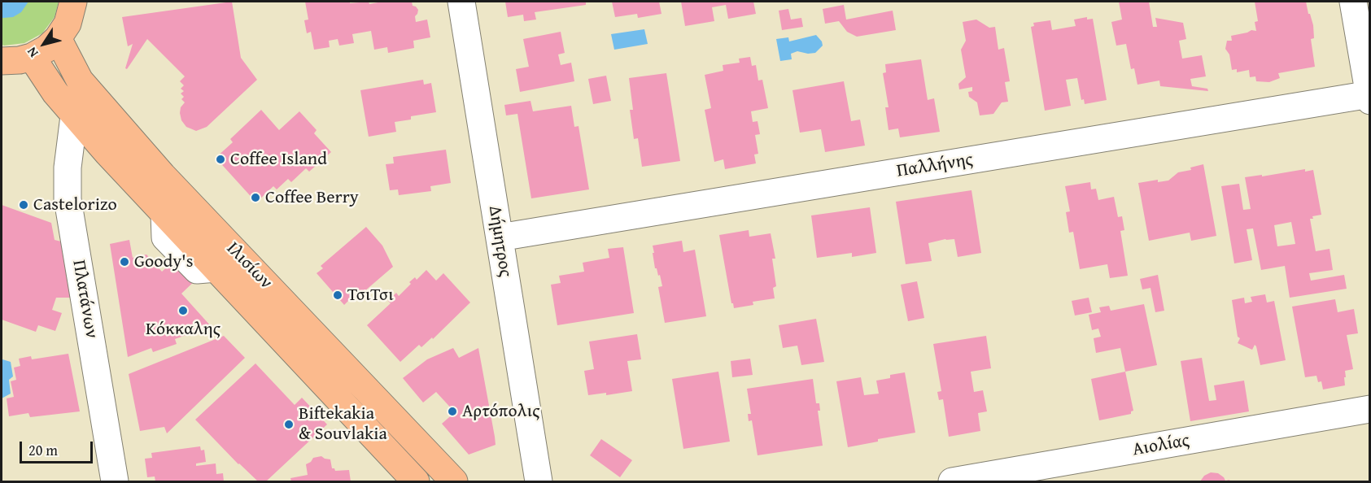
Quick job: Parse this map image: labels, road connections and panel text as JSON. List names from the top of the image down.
{
  "streets": {
    "main road": ["Ιλισίων"],
    "street": [
      "Παλλήνης",
      "Δήμητρος",
      "Πλατάνων",
      "Αιολίας"
    ]
  },
  "crossings": [
    ["Παλλήνης", "Δήμητρος"],
    ["Ιλισίων", "Πλατάνων"]
  ],
  "places": [
    "Coffee Island",
    "Coffee Berry",
    "Castelorizo",
    "Goody's",
    "ΤσιΤσι",
    "Κόκκαλης",
    "Αρτόπολις",
    "Biftekakia & Souvlakia"
  ],
  "scale_bar": "20 m",
  "north": "bottom left"
}
